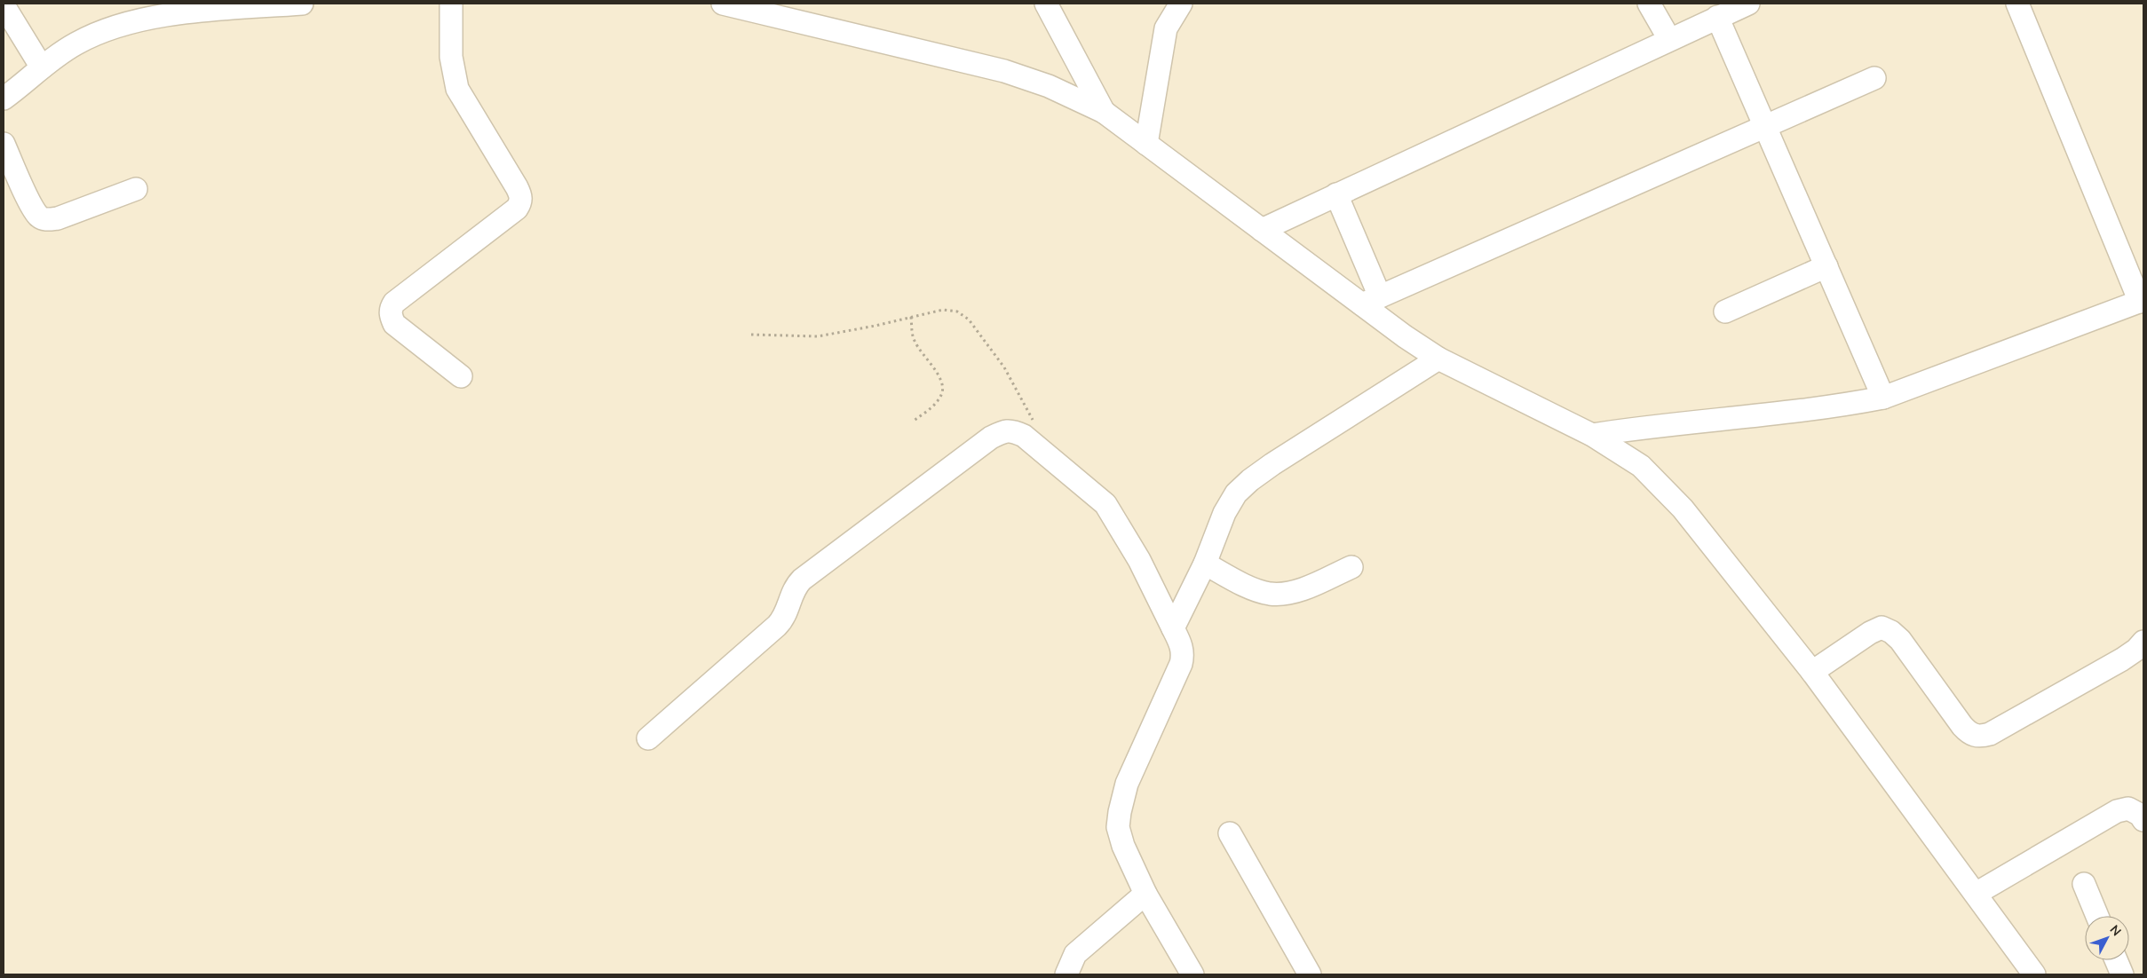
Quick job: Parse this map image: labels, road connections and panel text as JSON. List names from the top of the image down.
{
  "north": "top right"
}
